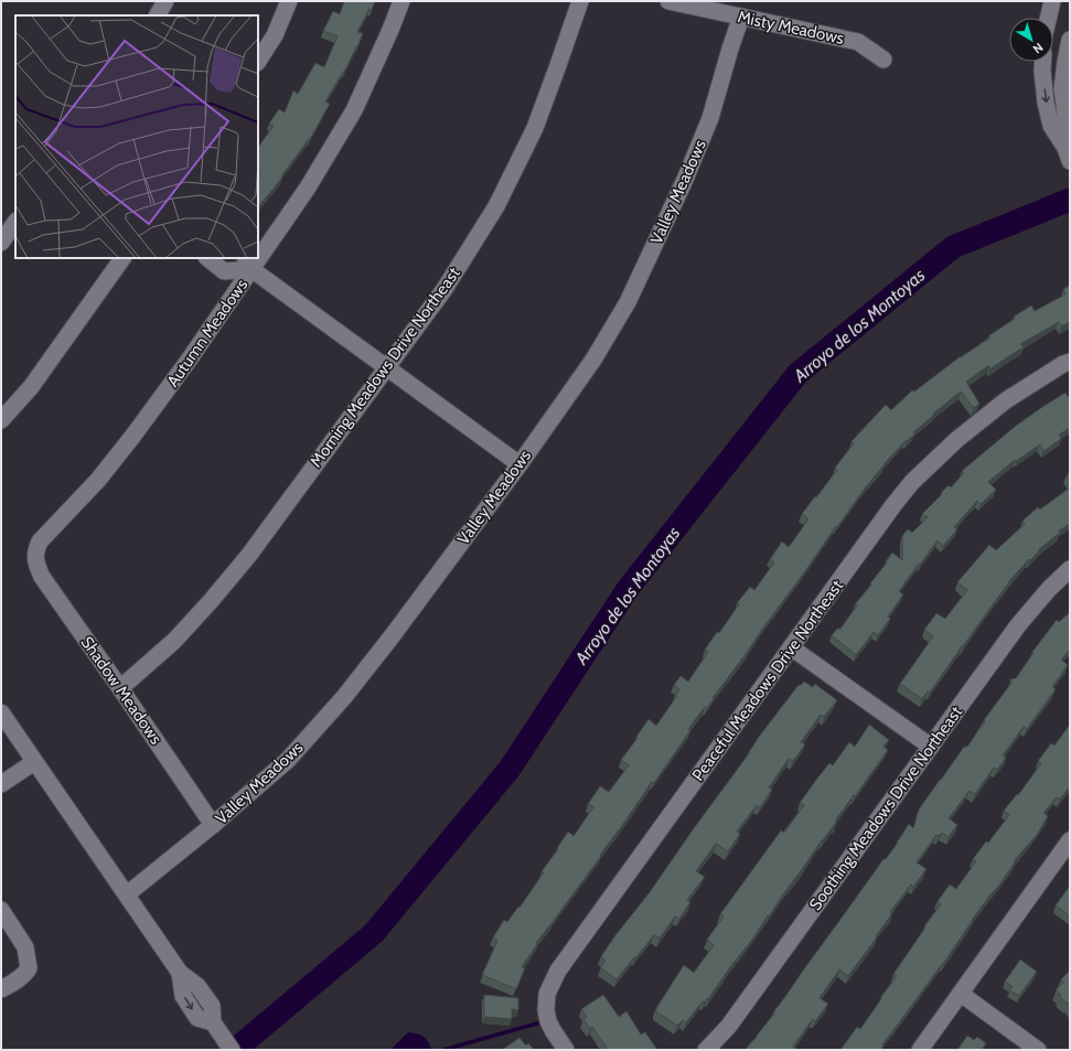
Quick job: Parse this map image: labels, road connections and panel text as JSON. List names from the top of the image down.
{
  "streets": {
    "street": [
      "Misty Meadows",
      "Valley Meadows",
      "Autumn Meadows",
      "Morning Meadows Drive Northeast",
      "Peaceful Meadows Drive Northeast",
      "Shadow Meadows",
      "Soothing Meadows Drive Northeast"
    ]
  },
  "crossings": [
    ["Misty Meadows", "Valley Meadows"],
    ["Valley Meadows", "Shadow Meadows"],
    ["Autumn Meadows", "Shadow Meadows"],
    ["Morning Meadows Drive Northeast", "Shadow Meadows"]
  ],
  "water": ["Arroyo de los Montoyas"],
  "north": "bottom right"
}
